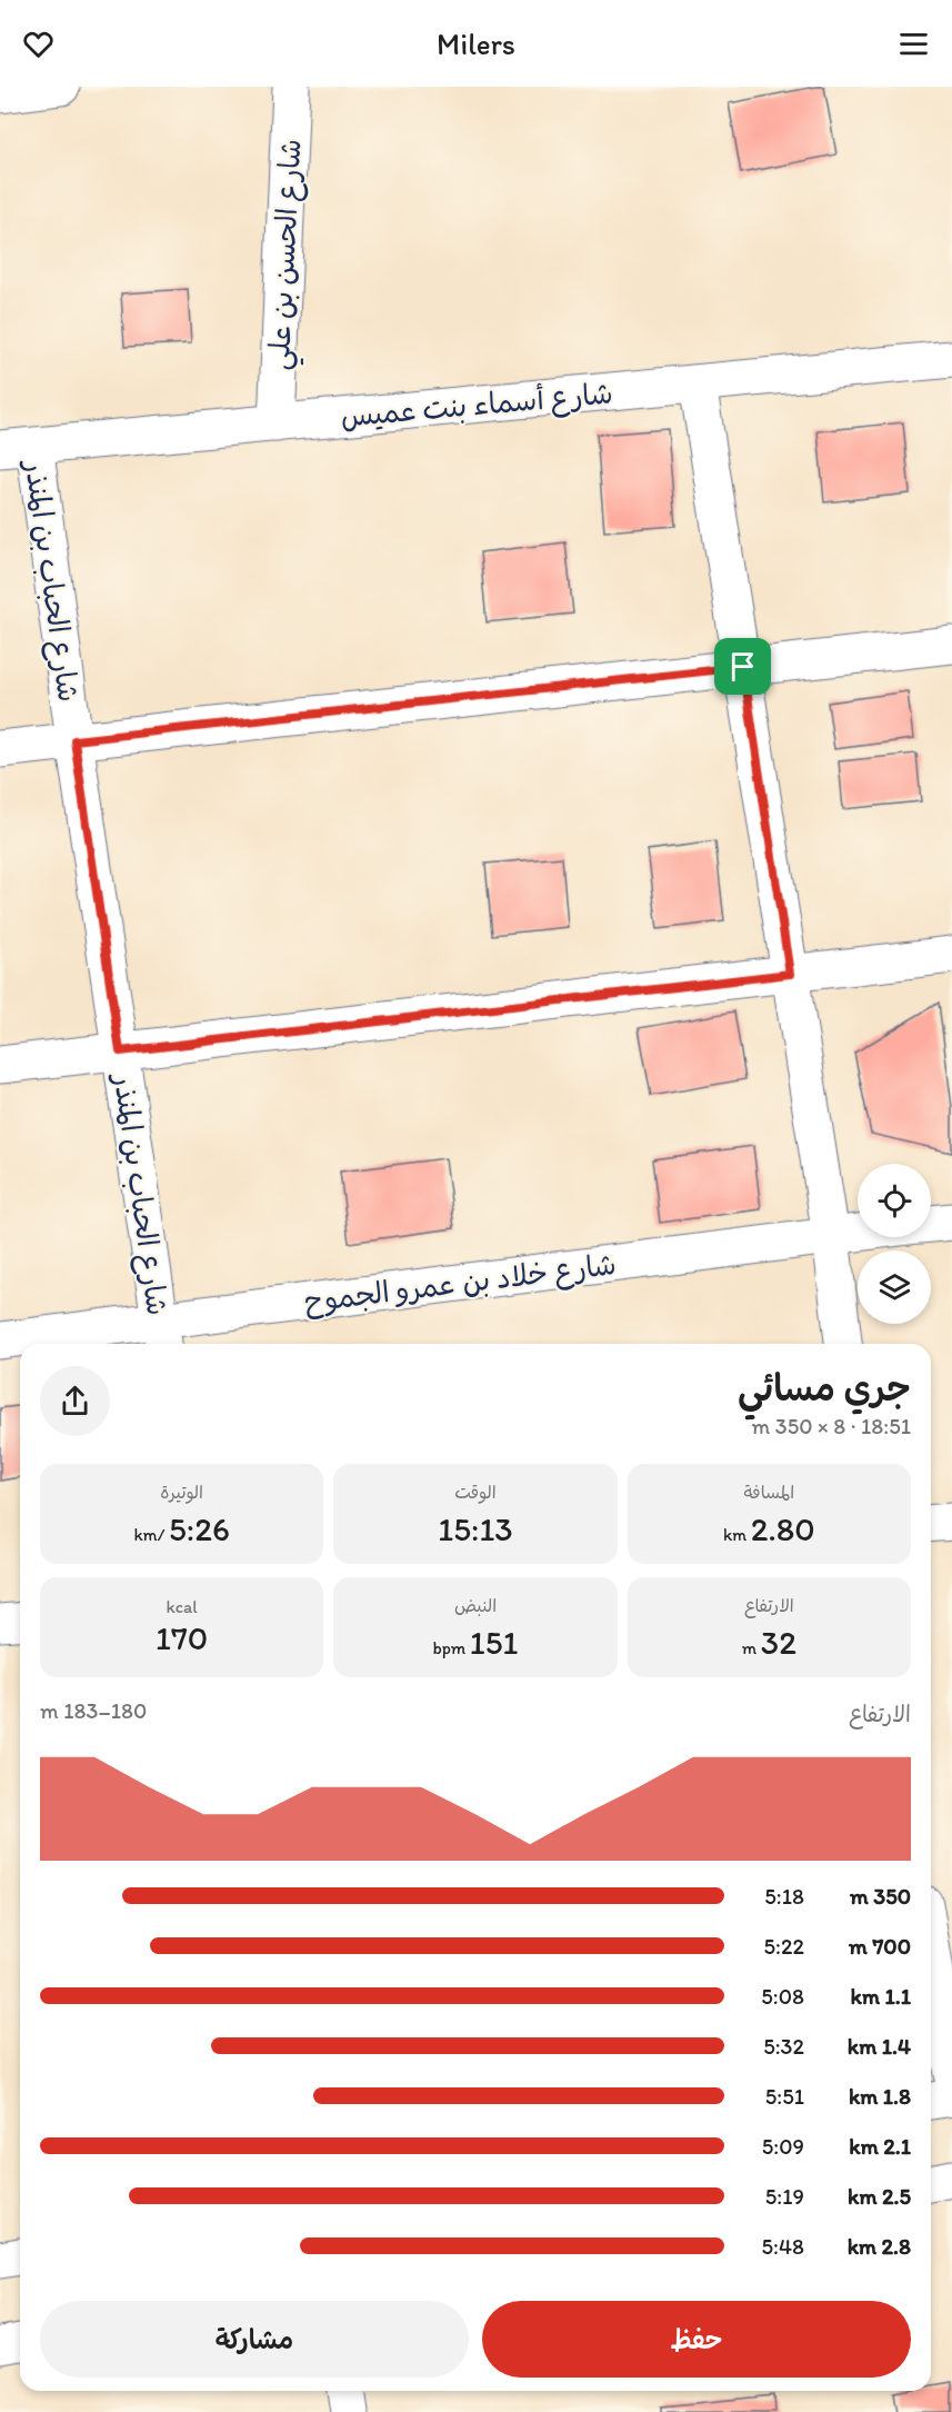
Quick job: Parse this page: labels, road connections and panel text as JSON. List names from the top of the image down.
{
  "streets": {
    "main road": [
      "شارع الحسن بن علي",
      "شارع أسماء بنت عميس",
      "شارع الحباب بن المنذر",
      "شارع خلاد بن عمرو الجموح"
    ]
  },
  "crossings": [
    ["شارع الحسن بن علي", "شارع أسماء بنت عميس"],
    ["شارع أسماء بنت عميس", "شارع الحباب بن المنذر"],
    ["شارع الحباب بن المنذر", "شارع خلاد بن عمرو الجموح"]
  ],
  "page": {
    "header": "Milers",
    "heading": ["جري مسائي", "18:51 · 8 × 350 m"],
    "stats": [
      ["المسافة", "2.80 km"],
      ["الوقت", "15:13"],
      ["الوتيرة", "5:26 /km"],
      ["الارتفاع", "32 m"],
      ["النبض", "151 bpm"],
      ["kcal", "170"]
    ],
    "chart": ["الارتفاع", "180–183 m"],
    "list": [
      {
        "name": "350 m",
        "note": "5:18"
      },
      {
        "name": "700 m",
        "note": "5:22"
      },
      {
        "name": "1.1 km",
        "note": "5:08"
      },
      {
        "name": "1.4 km",
        "note": "5:32"
      },
      {
        "name": "1.8 km",
        "note": "5:51"
      },
      {
        "name": "2.1 km",
        "note": "5:09"
      },
      {
        "name": "2.5 km",
        "note": "5:19"
      },
      {
        "name": "2.8 km",
        "note": "5:48"
      }
    ],
    "buttons": ["حفظ", "مشاركة"]
  }
}
